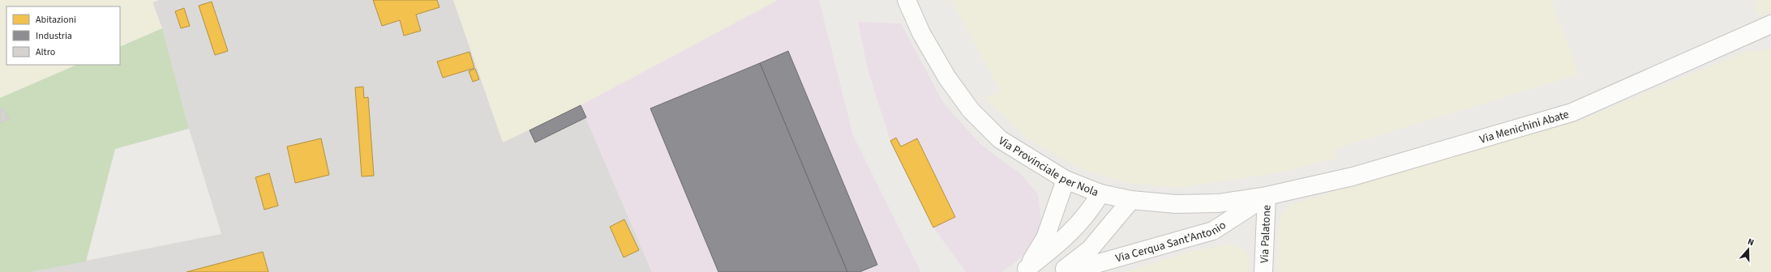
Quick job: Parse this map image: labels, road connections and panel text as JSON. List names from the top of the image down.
{
  "streets": {
    "street": [
      "Via Menichini Abate",
      "Via Provinciale per Nola",
      "Via Palatone",
      "Via Cerqua Sant'Antonio"
    ]
  },
  "crossings": [
    ["Via Menichini Abate", "Via Provinciale per Nola"],
    ["Via Menichini Abate", "Via Palatone"],
    ["Via Menichini Abate", "Via Cerqua Sant'Antonio"],
    ["Via Provinciale per Nola", "Via Palatone"],
    ["Via Provinciale per Nola", "Via Cerqua Sant'Antonio"],
    ["Via Palatone", "Via Cerqua Sant'Antonio"]
  ],
  "legend": ["Abitazioni", "Industria", "Altro"],
  "north": "top"
}
